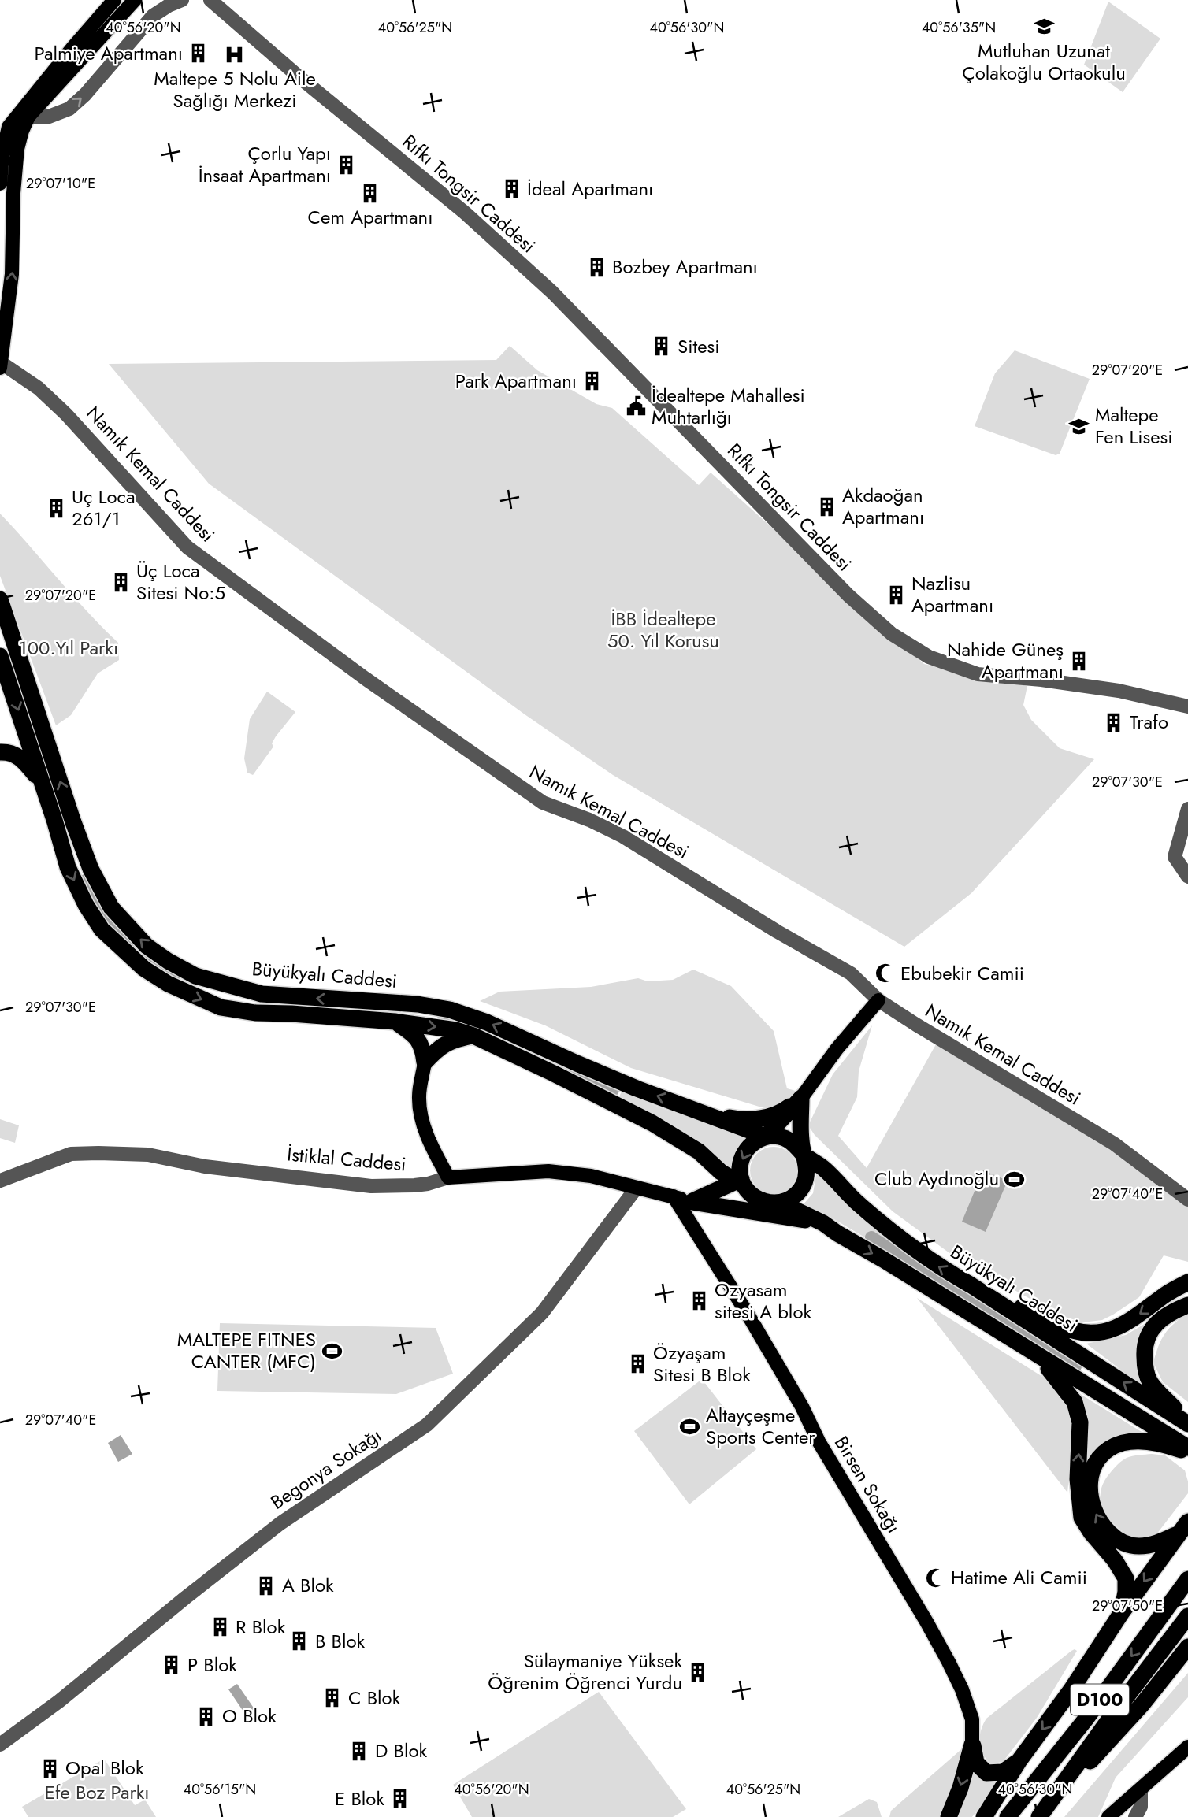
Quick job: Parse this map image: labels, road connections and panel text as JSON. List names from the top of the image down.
{
  "streets": {
    "highway": ["Büyükyalı Caddesi", "İstiklal Caddesi", "D100"],
    "main road": ["Birsen Sokağı"],
    "street": ["Rıfkı Tongsir Caddesi", "Namık Kemal Caddesi", "Begonya Sokağı"]
  },
  "crossings": [
    ["İstiklal Caddesi", "Begonya Sokağı"],
    ["İstiklal Caddesi", "Birsen Sokağı"]
  ],
  "parks": ["İBB İdealtepe 50. Yıl Korusu", "100.Yıl Parkı", "Efe Boz Parkı"],
  "places": {
    "school or university": ["Mutluhan Uzunat Çolakoğlu Ortaokulu", "Maltepe Fen Lisesi"],
    "building": [
      "Palmiye Apartmanı",
      "Çorlu Yapı İnsaat Apartmanı",
      "İdeal Apartmanı",
      "Cem Apartmanı",
      "Bozbey Apartmanı",
      "Sitesi",
      "Park Apartmanı",
      "Akdaoğan Apartmanı",
      "Uç Loca 261/1",
      "Üç Loca Sitesi No:5",
      "Nazlisu Apartmanı",
      "Nahide Güneş Apartmanı",
      "Trafo",
      "Ozyasam sitesi A blok",
      "Özyaşam Sitesi B Blok",
      "A Blok",
      "R Blok",
      "B Blok",
      "P Blok",
      "Sülaymaniye Yüksek Öğrenim Öğrenci Yurdu",
      "C Blok",
      "O Blok",
      "D Blok",
      "Opal Blok",
      "E Blok"
    ],
    "hospital": ["Maltepe 5 Nolu Aile Sağlığı Merkezi"],
    "public building": ["İdealtepe Mahallesi Muhtarlığı"],
    "mosque": ["Ebubekir Camii", "Hatime Ali Camii"],
    "sports": ["Club Aydınoğlu", "MALTEPE FITNES CANTER (MFC)", "Altayçeşme Sports Center"]
  },
  "coordinates": [
    "40°56'20\"N",
    "40°56'25\"N",
    "40°56'30\"N",
    "40°56'35\"N",
    "29°07'10\"E",
    "29°07'20\"E",
    "29°07'30\"E",
    "29°07'40\"E",
    "29°07'50\"E",
    "40°56'15\"N"
  ]
}
